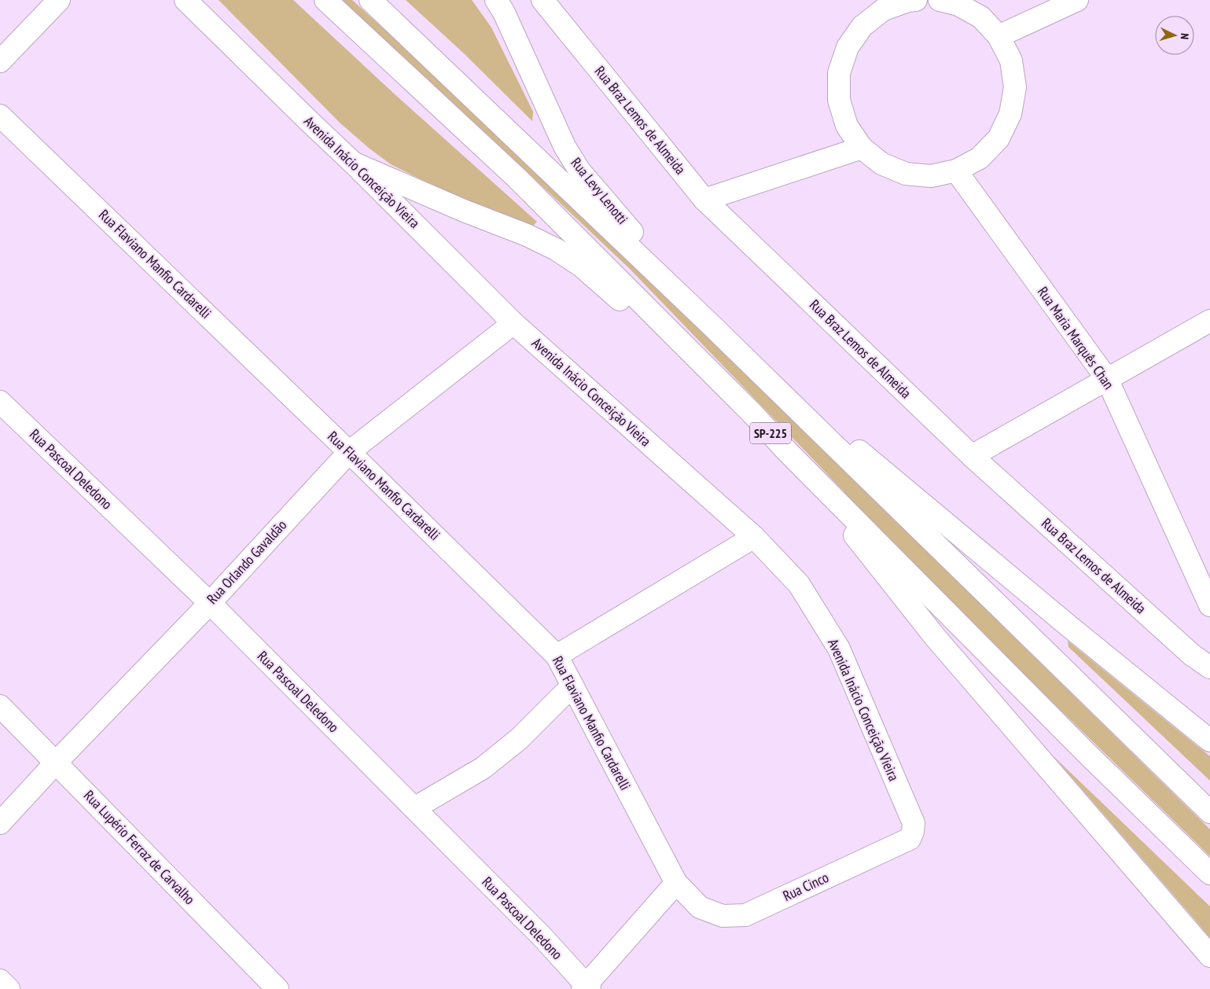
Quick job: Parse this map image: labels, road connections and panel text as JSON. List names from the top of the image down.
{
  "streets": {
    "main road": [
      "Rua Braz Lemos de Almeida",
      "Avenida Inácio Conceição Vieira",
      "Rua Levy Lenotti",
      "Rua Flaviano Manfio Cardarelli",
      "Rua Maria Marquês Chan",
      "SP-225",
      "Rua Pascoal Deledono",
      "Rua Orlando Gavaldão",
      "Rua Lupério Ferraz de Carvalho",
      "Rua Cinco"
    ]
  },
  "crossings": [
    ["Avenida Inácio Conceição Vieira", "Rua Orlando Gavaldão"],
    ["Avenida Inácio Conceição Vieira", "Rua Cinco"],
    ["Rua Levy Lenotti", "SP-225"],
    ["Rua Flaviano Manfio Cardarelli", "Rua Orlando Gavaldão"],
    ["Rua Flaviano Manfio Cardarelli", "Rua Cinco"],
    ["Rua Pascoal Deledono", "Rua Orlando Gavaldão"],
    ["Rua Orlando Gavaldão", "Rua Lupério Ferraz de Carvalho"]
  ],
  "north": "right"
}
